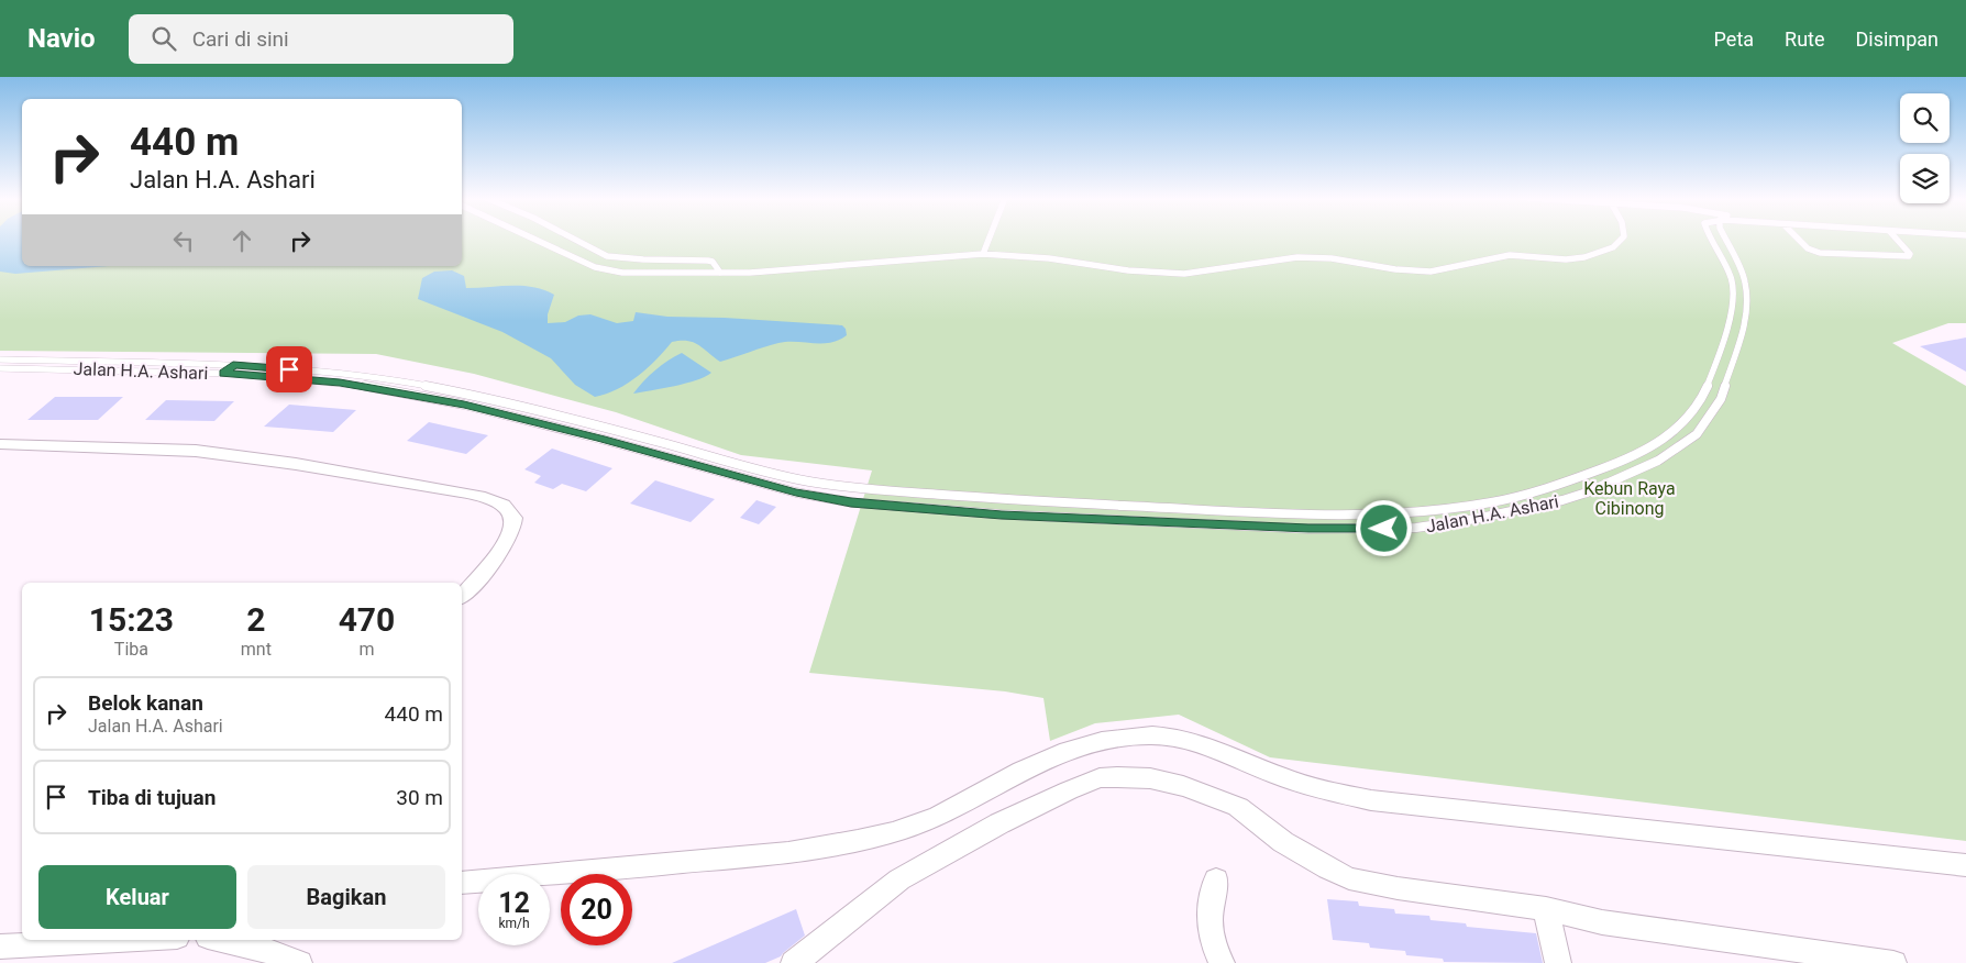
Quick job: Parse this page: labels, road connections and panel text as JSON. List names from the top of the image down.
{
  "streets": {
    "lane": ["Jalan H.A. Ashari"]
  },
  "parks": ["Kebun Raya Cibinong"],
  "page": {
    "header": "Navio",
    "search": "Cari di sini",
    "nav": ["Peta", "Rute", "Disimpan"],
    "turn": ["440 m", "Jalan H.A. Ashari"],
    "eta": [
      "15:23",
      "Tiba",
      "2",
      "mnt",
      "470",
      "m"
    ],
    "list": [
      {
        "name": "Belok kanan",
        "note": "Jalan H.A. Ashari",
        "value": "440 m"
      },
      {
        "name": "Tiba di tujuan",
        "value": "30 m"
      }
    ],
    "buttons": ["Keluar", "Bagikan"],
    "speed": "12 km/h",
    "limit": "20"
  }
}
